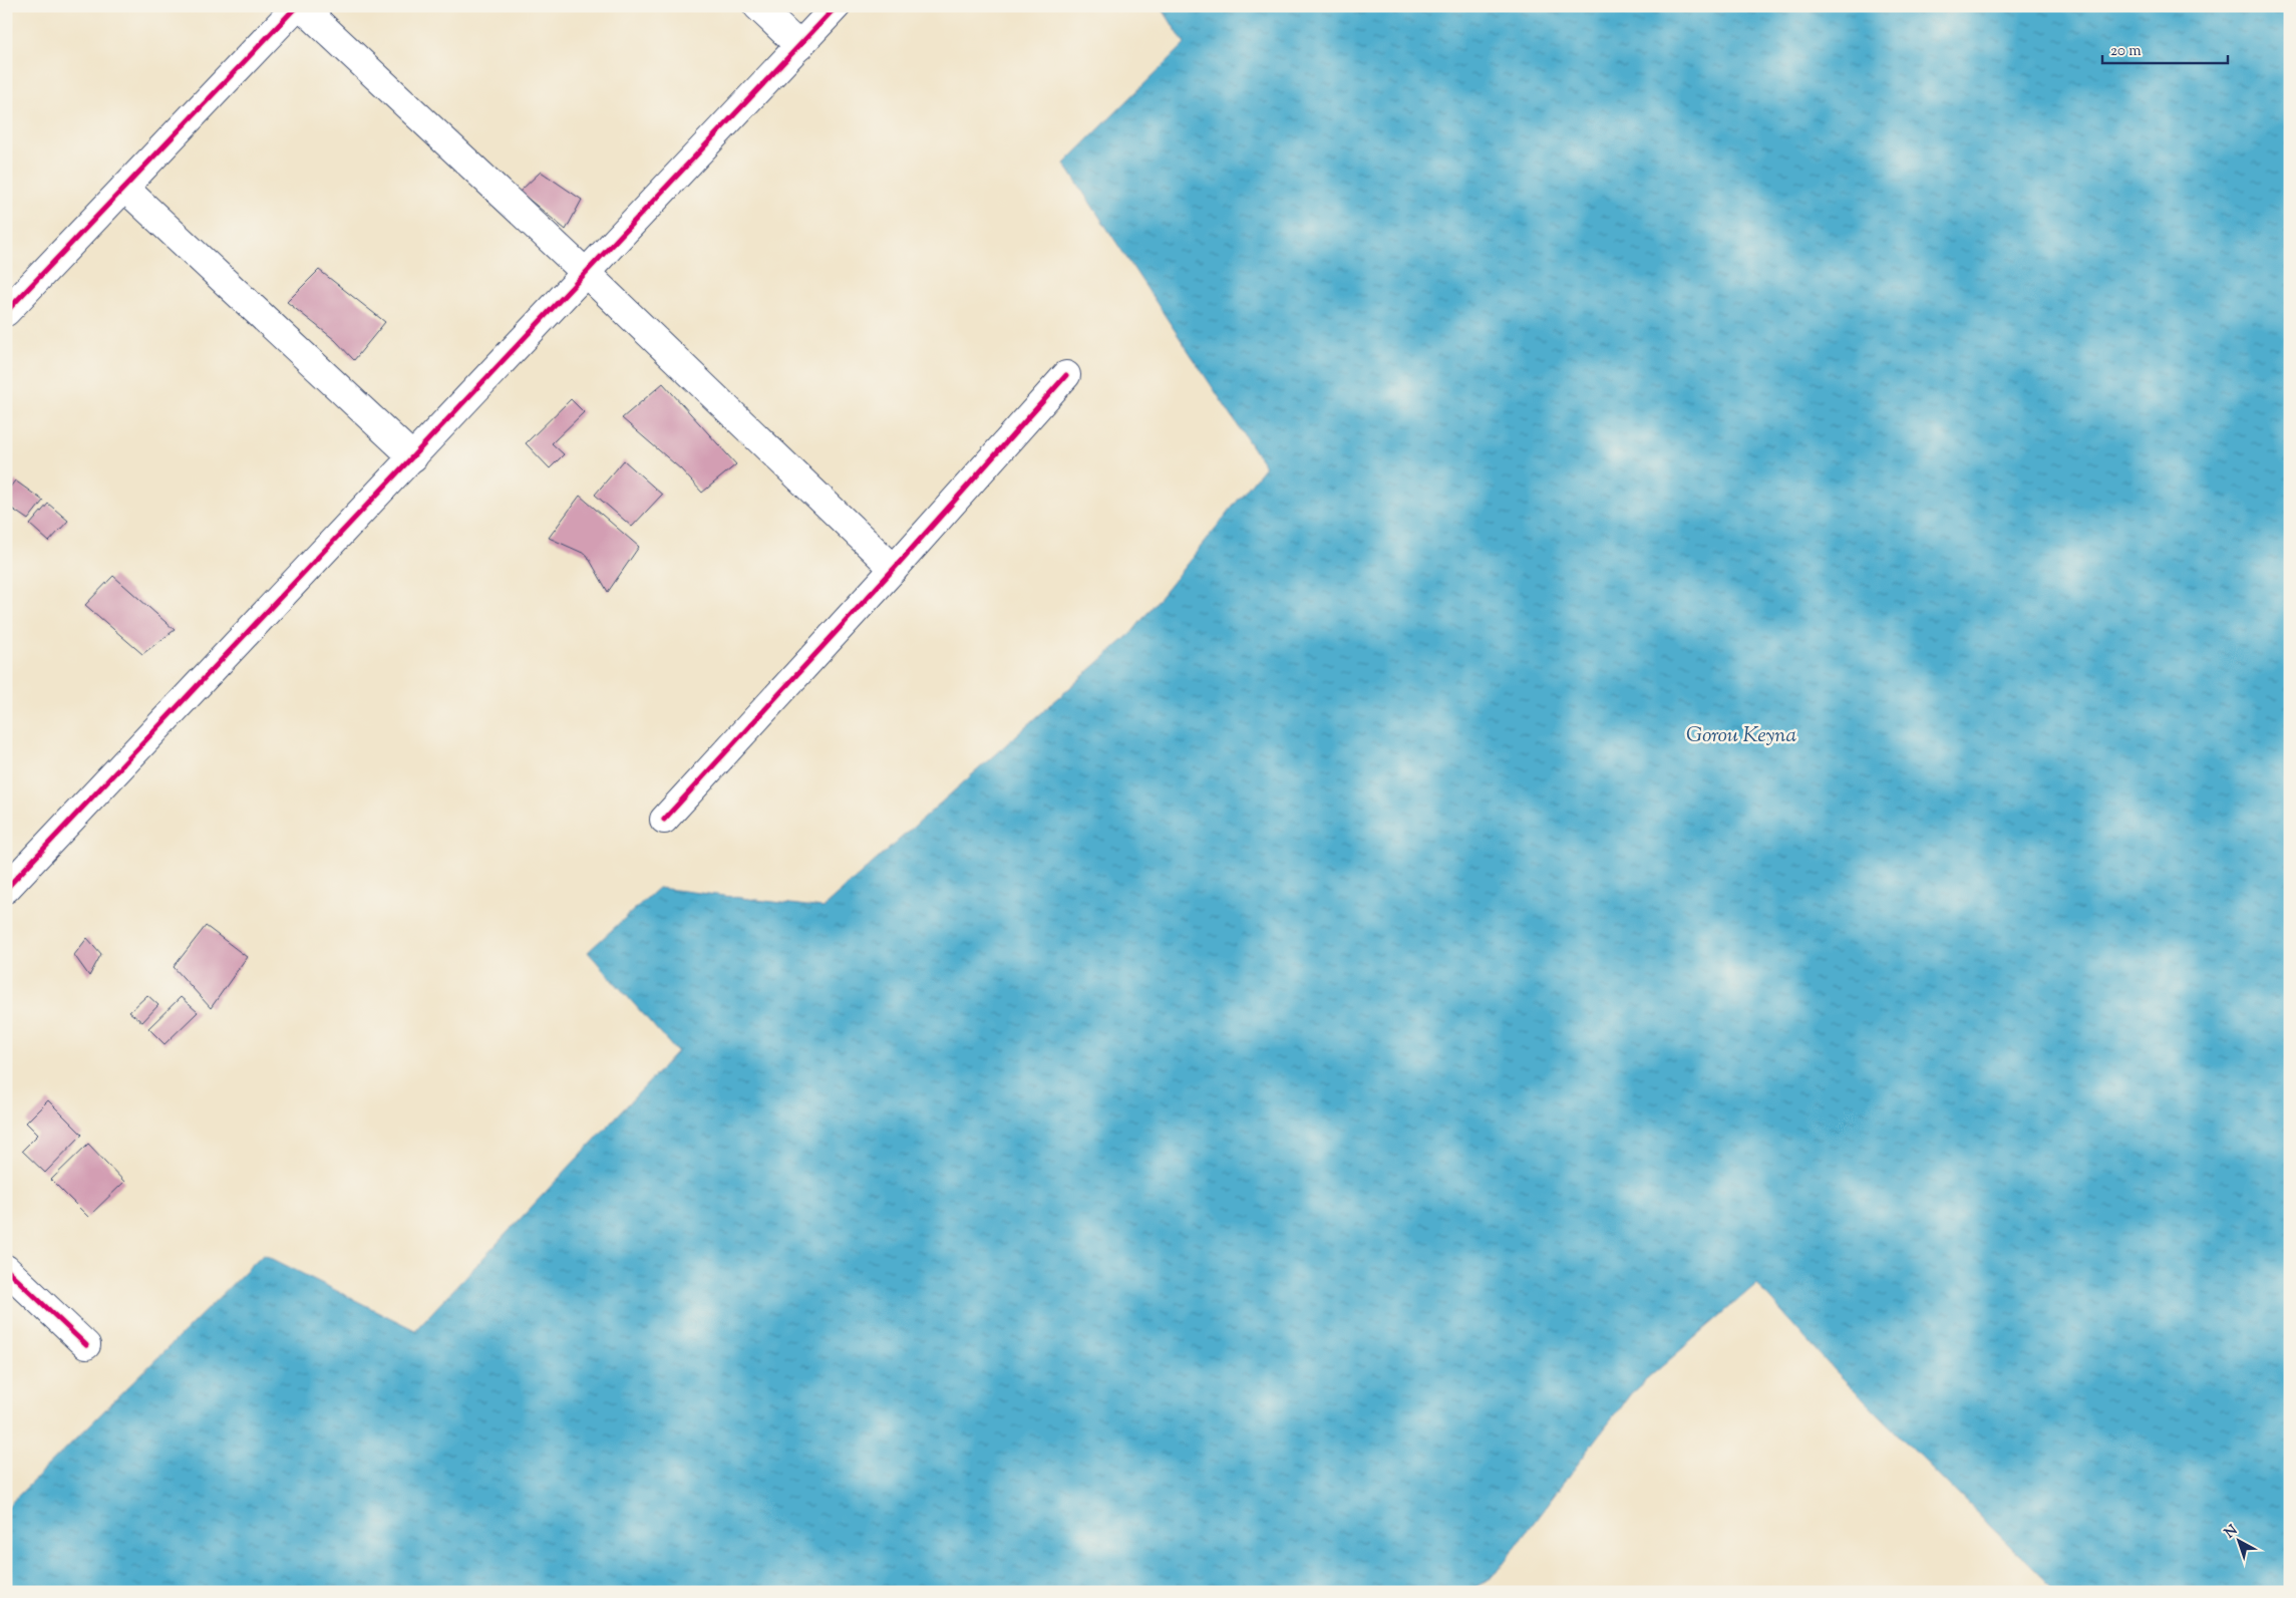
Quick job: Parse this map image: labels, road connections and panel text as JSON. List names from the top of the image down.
{
  "water": ["Gorou Keyna"],
  "scale_bar": "20 m",
  "north": "top left"
}
